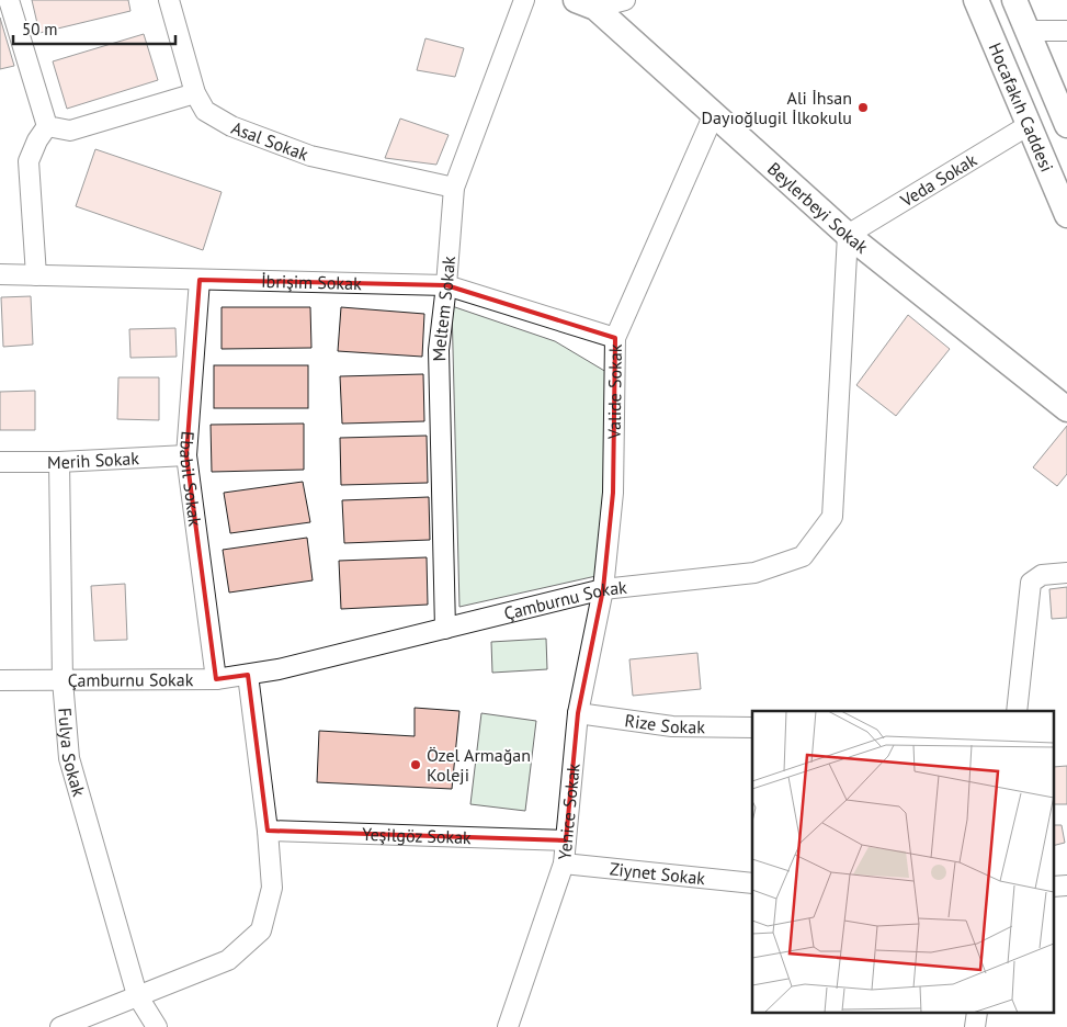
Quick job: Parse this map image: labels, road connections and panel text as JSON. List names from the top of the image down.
{
  "streets": {
    "street": [
      "Hocafakıh Caddesi",
      "Asal Sokak",
      "Veda Sokak",
      "Beylerbeyi Sokak",
      "İbrişim Sokak",
      "Meltem Sokak",
      "Valide Sokak",
      "Merih Sokak",
      "Ebabil Sokak",
      "Çamburnu Sokak",
      "Rize Sokak",
      "Fulya Sokak",
      "Yenice Sokak",
      "Yeşilgöz Sokak",
      "Ziynet Sokak"
    ]
  },
  "crossings": [
    ["Hocafakıh Caddesi", "Veda Sokak"],
    ["Asal Sokak", "Meltem Sokak"],
    ["Veda Sokak", "Beylerbeyi Sokak"],
    ["Veda Sokak", "Çamburnu Sokak"],
    ["Beylerbeyi Sokak", "Valide Sokak"],
    ["Beylerbeyi Sokak", "Çamburnu Sokak"],
    ["İbrişim Sokak", "Meltem Sokak"],
    ["İbrişim Sokak", "Valide Sokak"],
    ["İbrişim Sokak", "Ebabil Sokak"],
    ["Meltem Sokak", "Çamburnu Sokak"],
    ["Valide Sokak", "Çamburnu Sokak"],
    ["Valide Sokak", "Yenice Sokak"],
    ["Merih Sokak", "Ebabil Sokak"],
    ["Merih Sokak", "Fulya Sokak"],
    ["Ebabil Sokak", "Çamburnu Sokak"],
    ["Çamburnu Sokak", "Fulya Sokak"],
    ["Çamburnu Sokak", "Yenice Sokak"],
    ["Rize Sokak", "Yenice Sokak"],
    ["Yenice Sokak", "Yeşilgöz Sokak"],
    ["Yenice Sokak", "Ziynet Sokak"]
  ],
  "places": ["Ali İhsan Dayıoğlugil İlkokulu", "Özel Armağan Koleji"],
  "scale_bar": "50 m"
}
